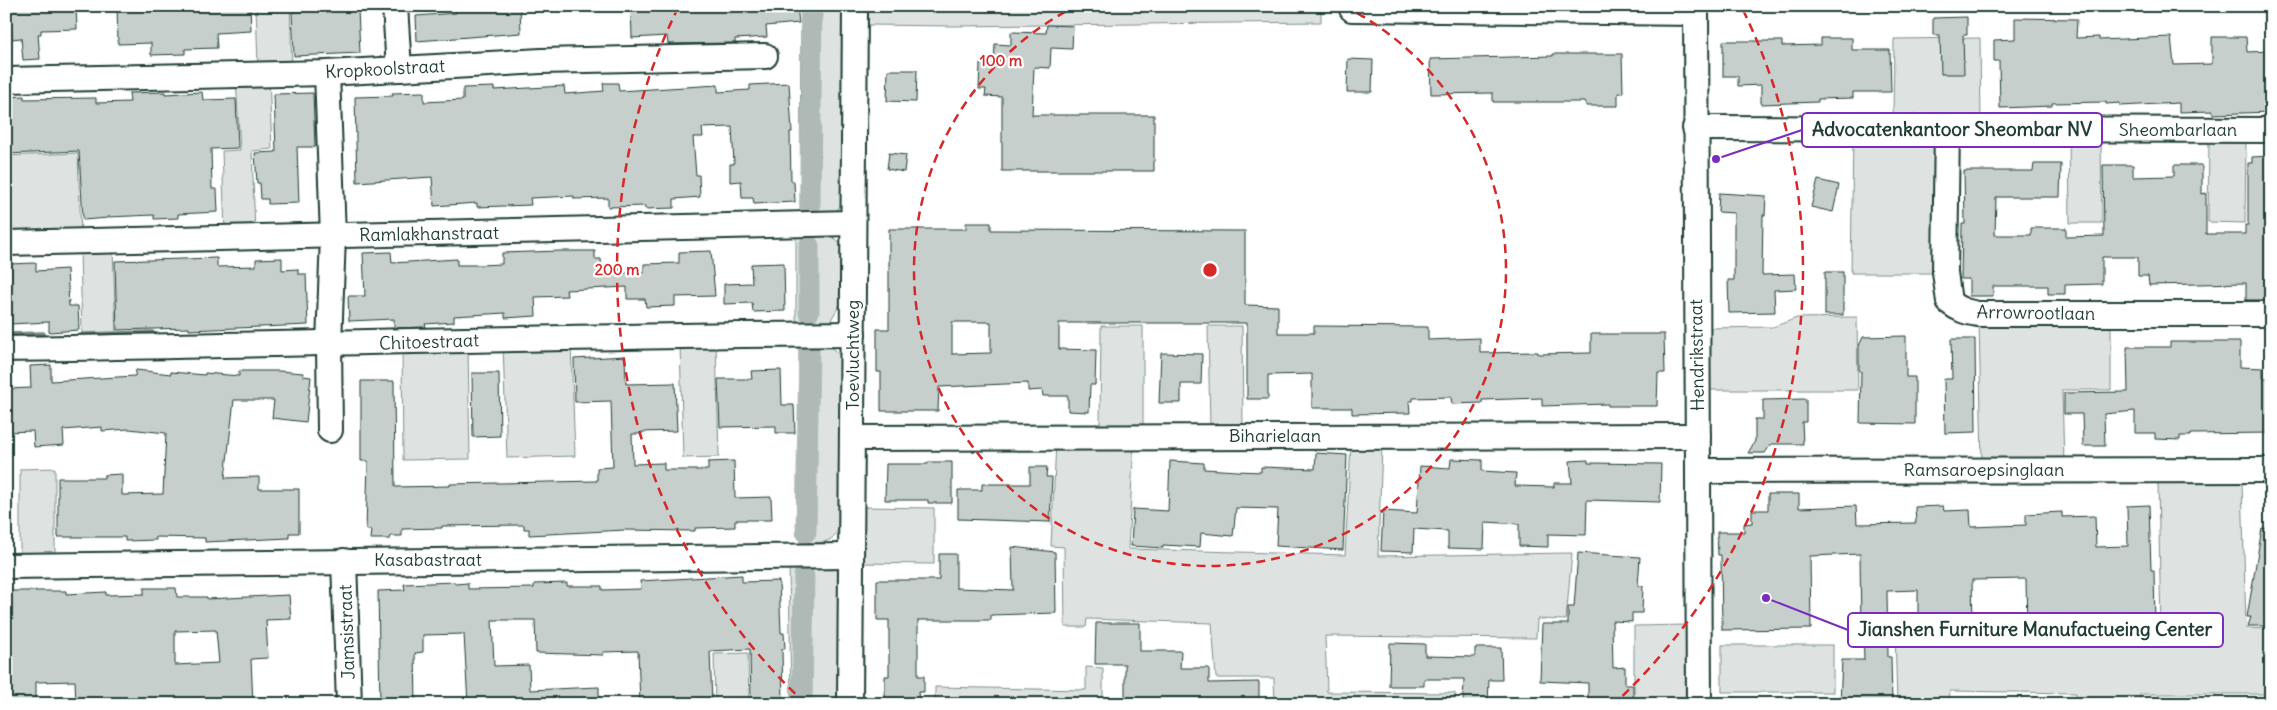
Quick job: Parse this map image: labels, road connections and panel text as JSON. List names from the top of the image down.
{
  "streets": {
    "street": [
      "Kropkoolstraat",
      "Sheombarlaan",
      "Ramlakhanstraat",
      "Arrowrootlaan",
      "Chitoestraat",
      "Toevluchtweg",
      "Hendrikstraat",
      "Biharielaan",
      "Ramsaroepsinglaan",
      "Kasabastraat",
      "Jamsistraat"
    ]
  },
  "crossings": [
    ["Sheombarlaan", "Arrowrootlaan"],
    ["Sheombarlaan", "Hendrikstraat"],
    ["Ramlakhanstraat", "Toevluchtweg"],
    ["Chitoestraat", "Toevluchtweg"],
    ["Toevluchtweg", "Biharielaan"],
    ["Toevluchtweg", "Kasabastraat"],
    ["Hendrikstraat", "Biharielaan"],
    ["Hendrikstraat", "Ramsaroepsinglaan"],
    ["Kasabastraat", "Jamsistraat"]
  ],
  "places": ["Advocatenkantoor Sheombar NV", "Jianshen Furniture Manufactueing Center"],
  "rings": ["100 m", "200 m"]
}
